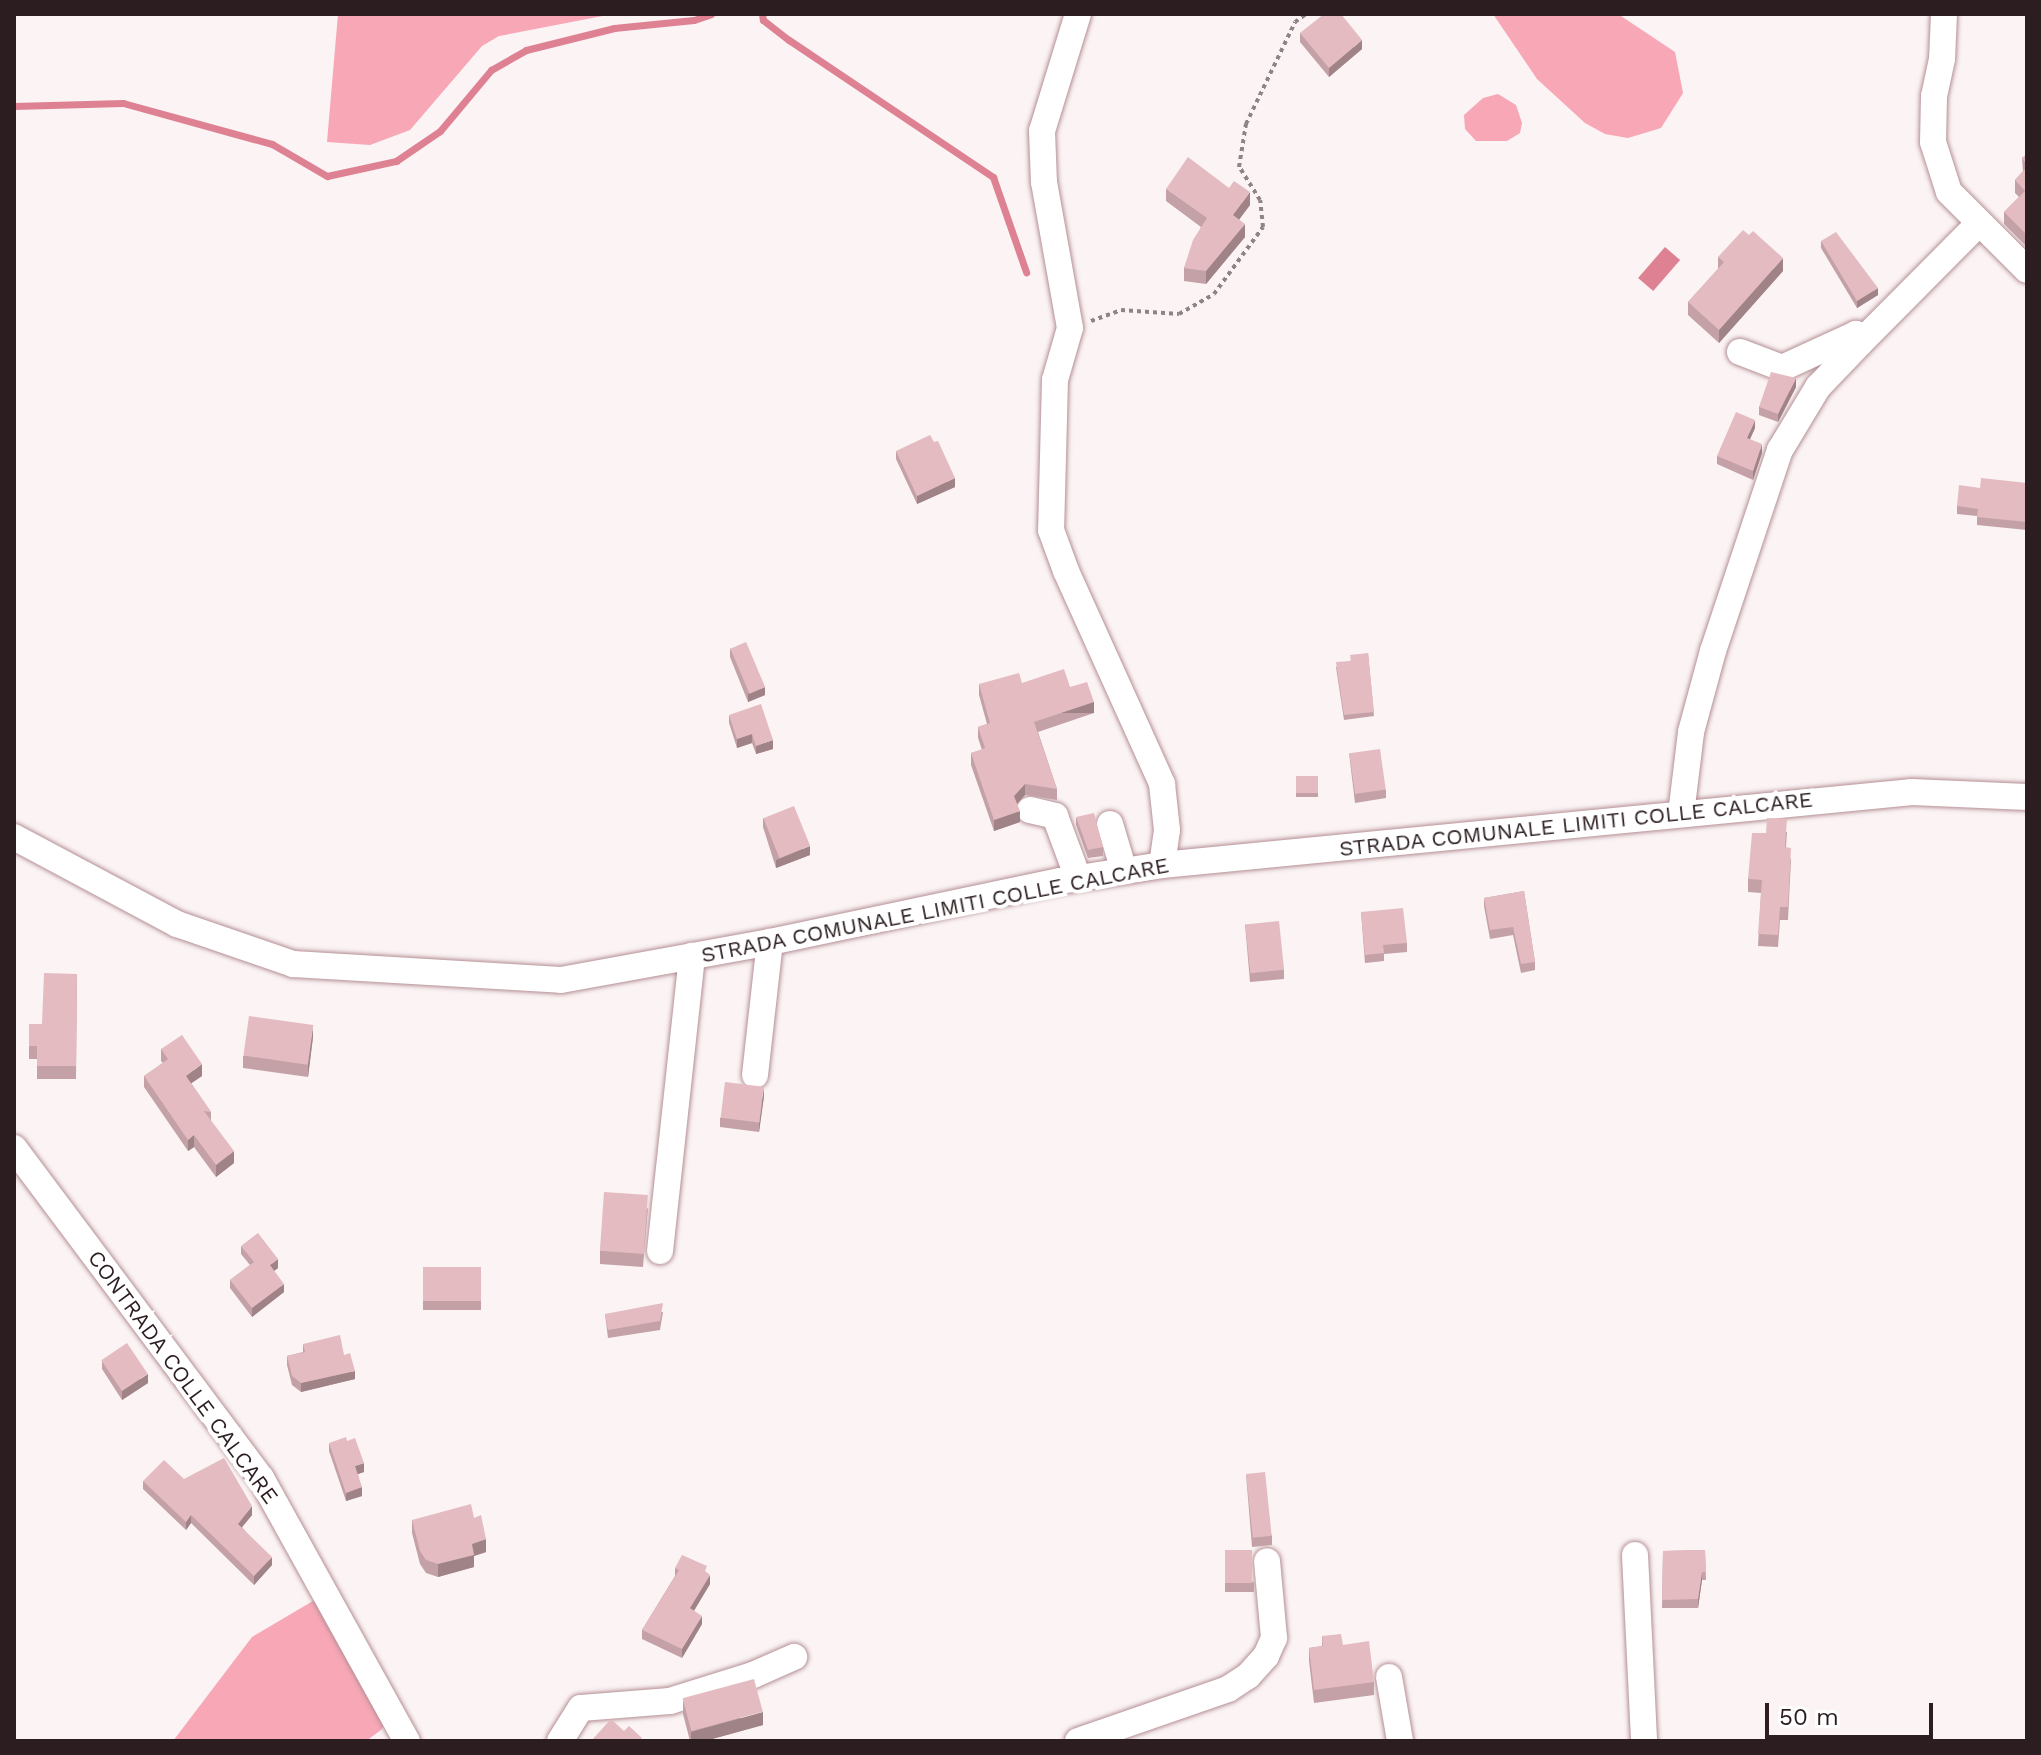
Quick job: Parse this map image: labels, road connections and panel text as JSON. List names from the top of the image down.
{
  "streets": {
    "street": ["STRADA COMUNALE LIMITI COLLE CALCARE", "CONTRADA COLLE CALCARE"]
  },
  "scale_bar": "50 m"
}
